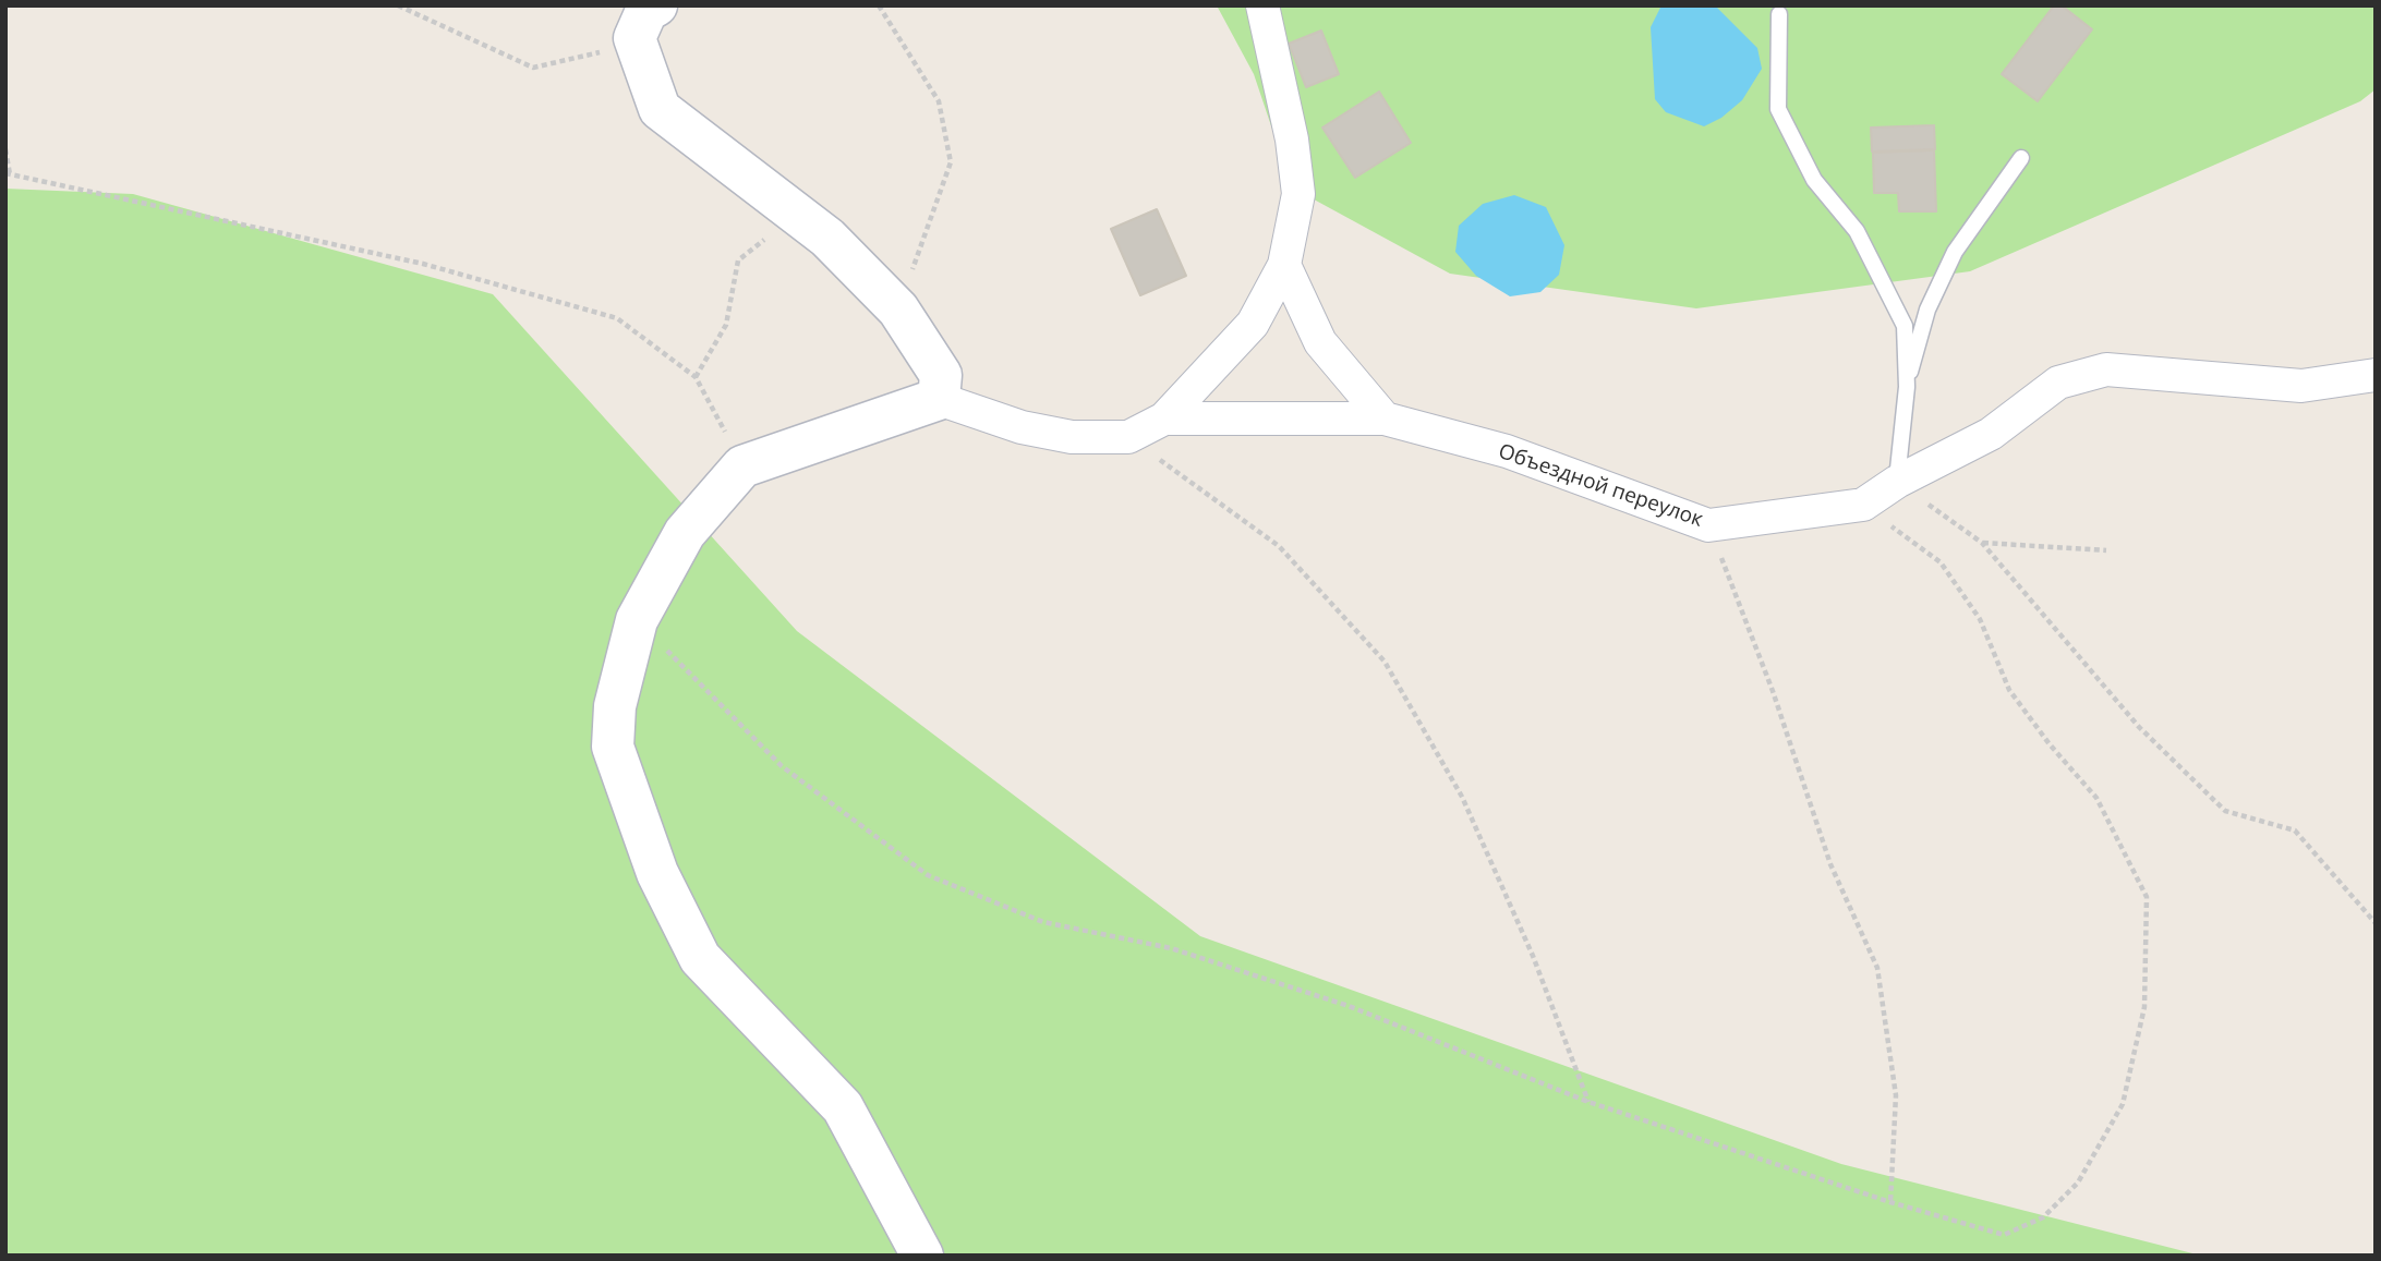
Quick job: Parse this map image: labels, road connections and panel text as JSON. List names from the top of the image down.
{
  "streets": {
    "street": ["Объездной переулок"]
  }
}
